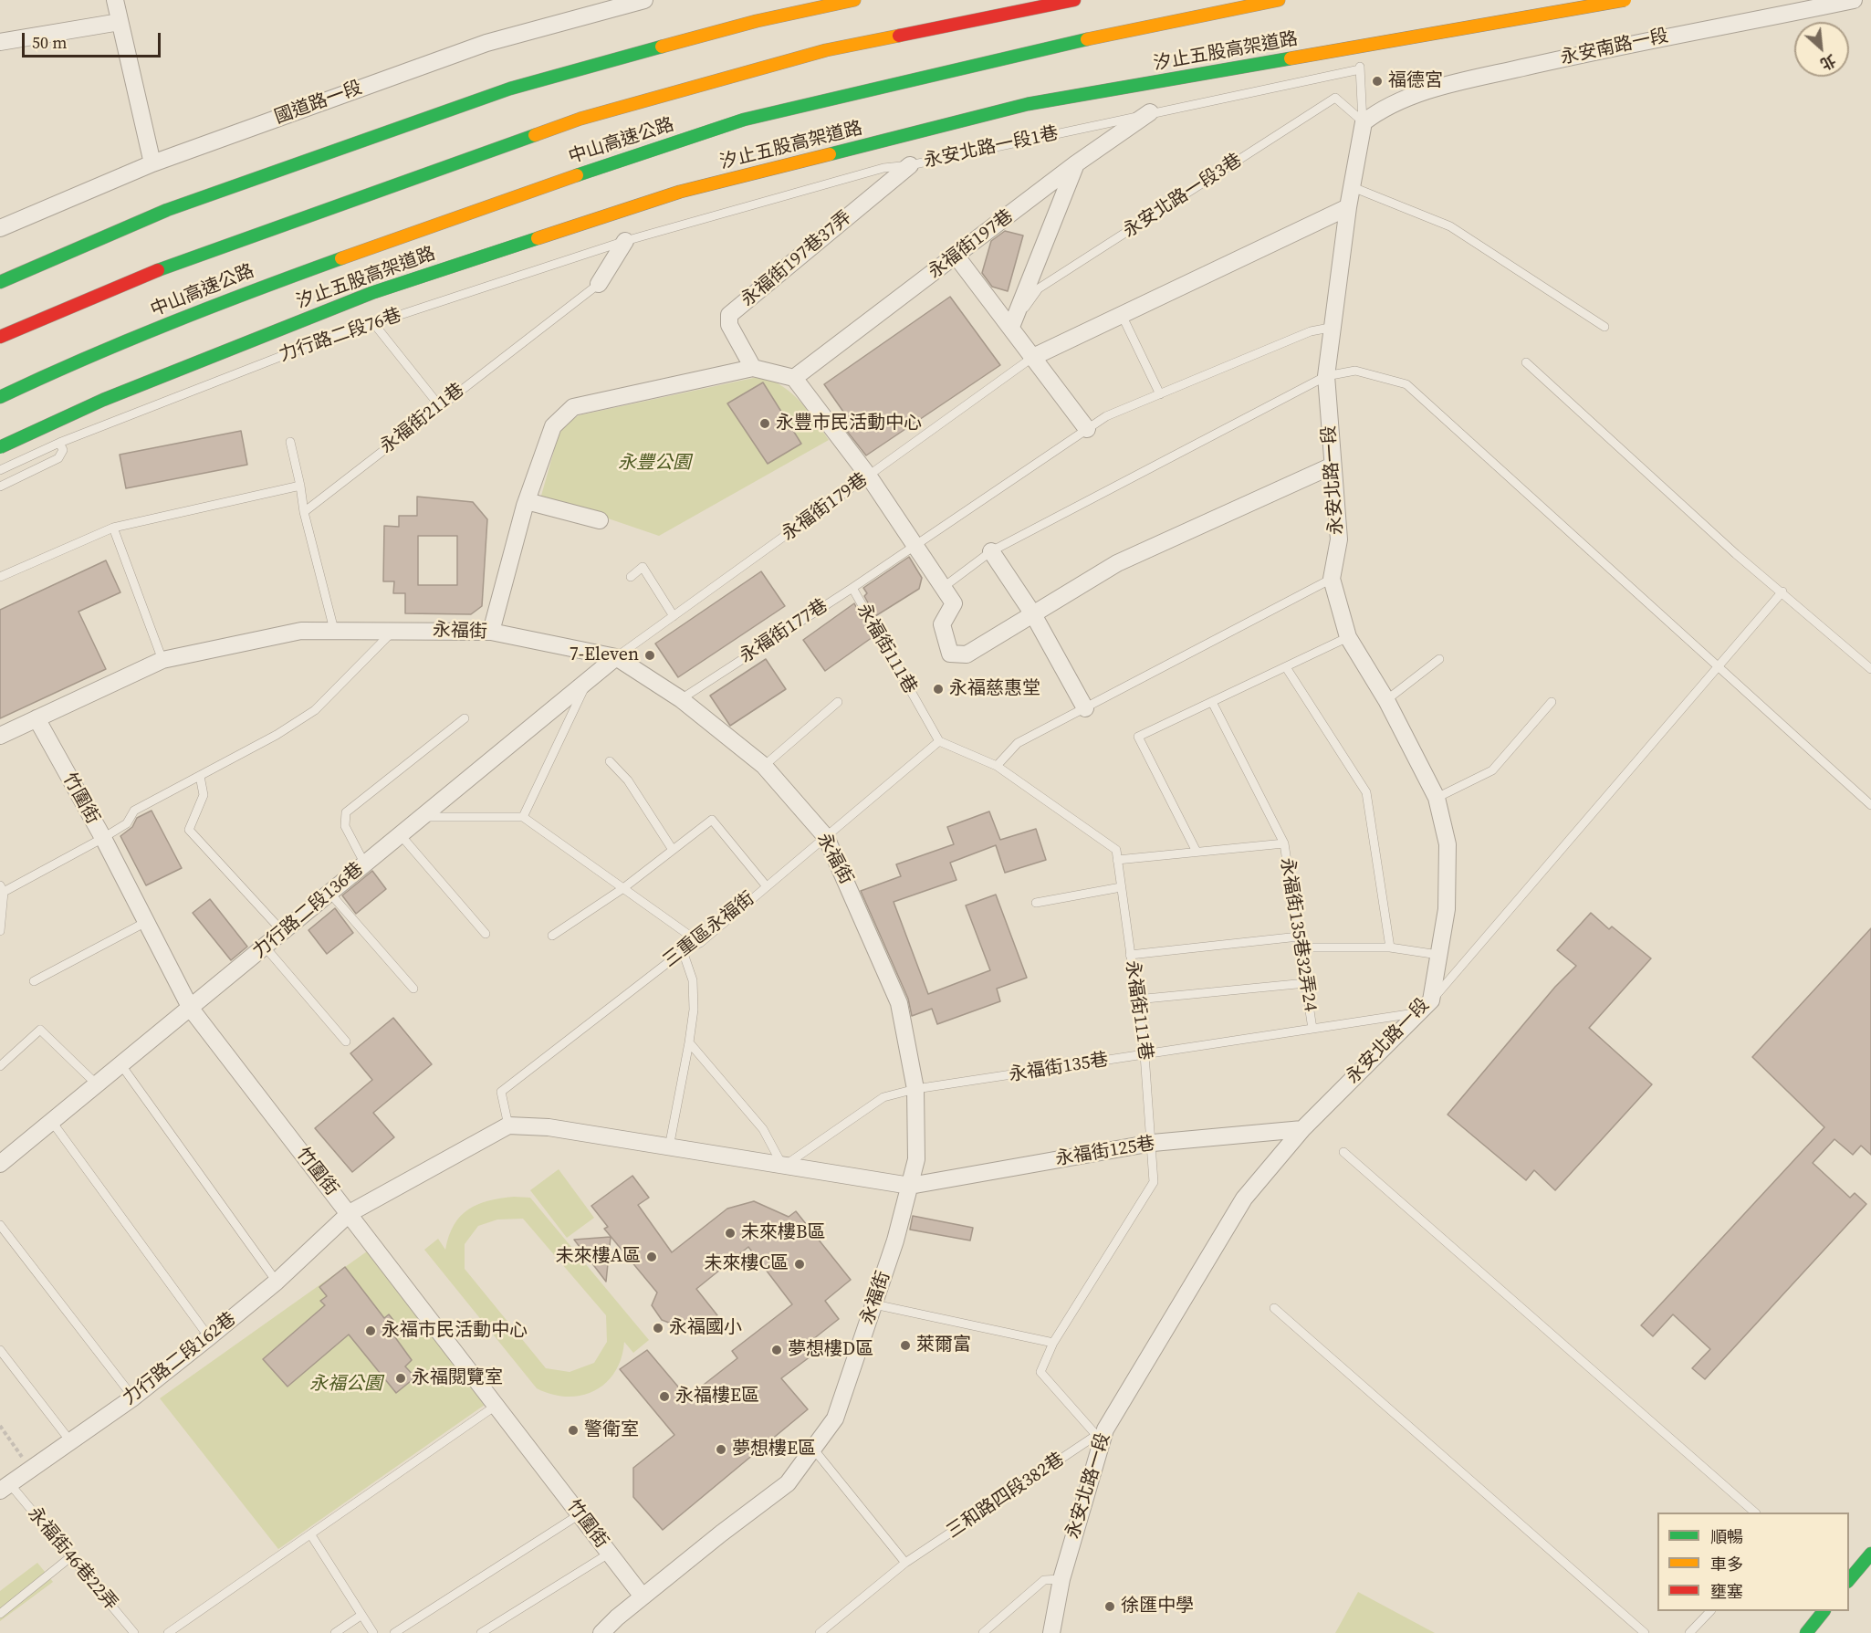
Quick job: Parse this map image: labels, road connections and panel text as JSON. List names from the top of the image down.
{
  "streets": {
    "main road": ["汐止五股高架道路", "中山高速公路"],
    "street": [
      "永安南路一段",
      "國道路一段",
      "永福街197巷",
      "永福街197巷37弄",
      "永福街211巷",
      "永安北路一段",
      "永福街",
      "竹圍街",
      "力行路二段136巷",
      "永福街125巷",
      "力行路二段162巷"
    ],
    "lane": [
      "永安北路一段1巷",
      "永安北路一段3巷",
      "力行路二段76巷",
      "永福街179巷",
      "永福街177巷",
      "永福街111巷",
      "三重區永福街",
      "永福街135巷32弄24",
      "永福街135巷",
      "三和路四段382巷",
      "永福街46巷22弄"
    ]
  },
  "crossings": [
    ["永安南路一段", "永安北路一段1巷"],
    ["永安南路一段", "永安北路一段3巷"],
    ["永安南路一段", "永安北路一段"],
    ["永安北路一段1巷", "永安北路一段3巷"],
    ["永安北路一段1巷", "永福街197巷"],
    ["永安北路一段1巷", "永福街197巷37弄"],
    ["永安北路一段1巷", "力行路二段76巷"],
    ["永安北路一段1巷", "永福街211巷"],
    ["永安北路一段1巷", "永安北路一段"],
    ["永安北路一段3巷", "永安北路一段"],
    ["力行路二段76巷", "永福街211巷"],
    ["永安北路一段", "永福街111巷"],
    ["永安北路一段", "永福街135巷"],
    ["永安北路一段", "永福街125巷"],
    ["永安北路一段", "三和路四段382巷"],
    ["永福街179巷", "永福街"],
    ["永福街179巷", "力行路二段136巷"],
    ["永福街", "永福街177巷"],
    ["永福街", "竹圍街"],
    ["永福街", "力行路二段136巷"],
    ["永福街", "三重區永福街"],
    ["永福街", "永福街135巷"],
    ["永福街", "永福街125巷"],
    ["永福街111巷", "三重區永福街"],
    ["永福街111巷", "永福街135巷32弄24"],
    ["永福街111巷", "永福街135巷"],
    ["永福街111巷", "永福街125巷"],
    ["永福街111巷", "三和路四段382巷"],
    ["竹圍街", "力行路二段136巷"],
    ["竹圍街", "力行路二段162巷"],
    ["三重區永福街", "永福街125巷"],
    ["三重區永福街", "力行路二段162巷"],
    ["永福街135巷32弄24", "永福街135巷"],
    ["永福街135巷", "永福街125巷"],
    ["永福街125巷", "力行路二段162巷"],
    ["力行路二段162巷", "永福街46巷22弄"]
  ],
  "parks": ["永豐公園", "永福公園"],
  "places": [
    "福德宮",
    "永豐市民活動中心",
    "7-Eleven",
    "永福慈惠堂",
    "未來樓B區",
    "未來樓A區",
    "未來樓C區",
    "永福國小",
    "永福市民活動中心",
    "萊爾富",
    "夢想樓D區",
    "永福閱覽室",
    "永福樓E區",
    "警衛室",
    "夢想樓E區",
    "徐匯中學"
  ],
  "legend": ["順暢", "車多", "壅塞"],
  "scale_bar": "50 m",
  "north": "bottom right"
}
